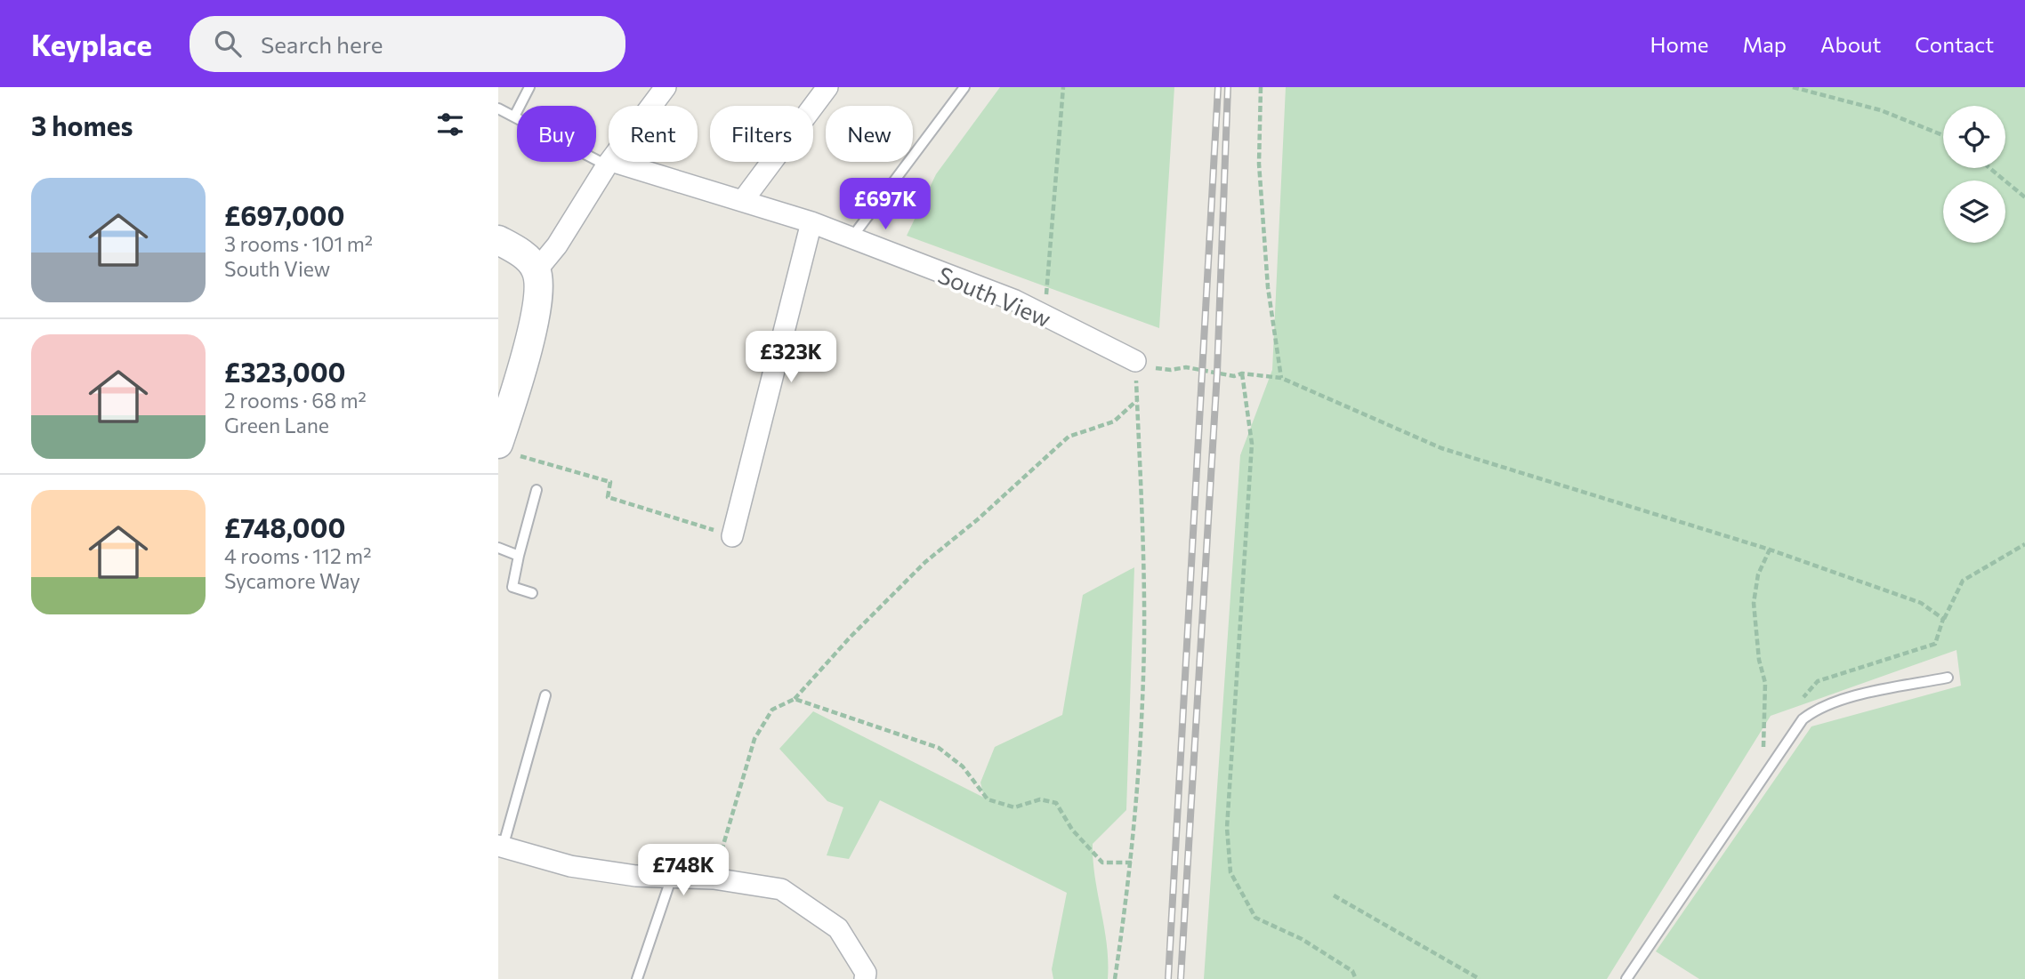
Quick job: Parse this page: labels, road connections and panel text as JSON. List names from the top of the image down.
{
  "streets": {
    "street": ["South View"]
  },
  "page": {
    "header": "Keyplace",
    "search": "Search here",
    "nav": [
      "Home",
      "Map",
      "About",
      "Contact"
    ],
    "heading": "3 homes",
    "chip": [
      "Buy",
      "Rent",
      "Filters",
      "New"
    ],
    "list": [
      {
        "name": "£697,000",
        "note": "3 rooms · 101 m² · South View"
      },
      {
        "name": "£323,000",
        "note": "2 rooms · 68 m² · Green Lane"
      },
      {
        "name": "£748,000",
        "note": "4 rooms · 112 m² · Sycamore Way"
      }
    ],
    "price": ["£697K", "£323K", "£748K"]
  }
}
